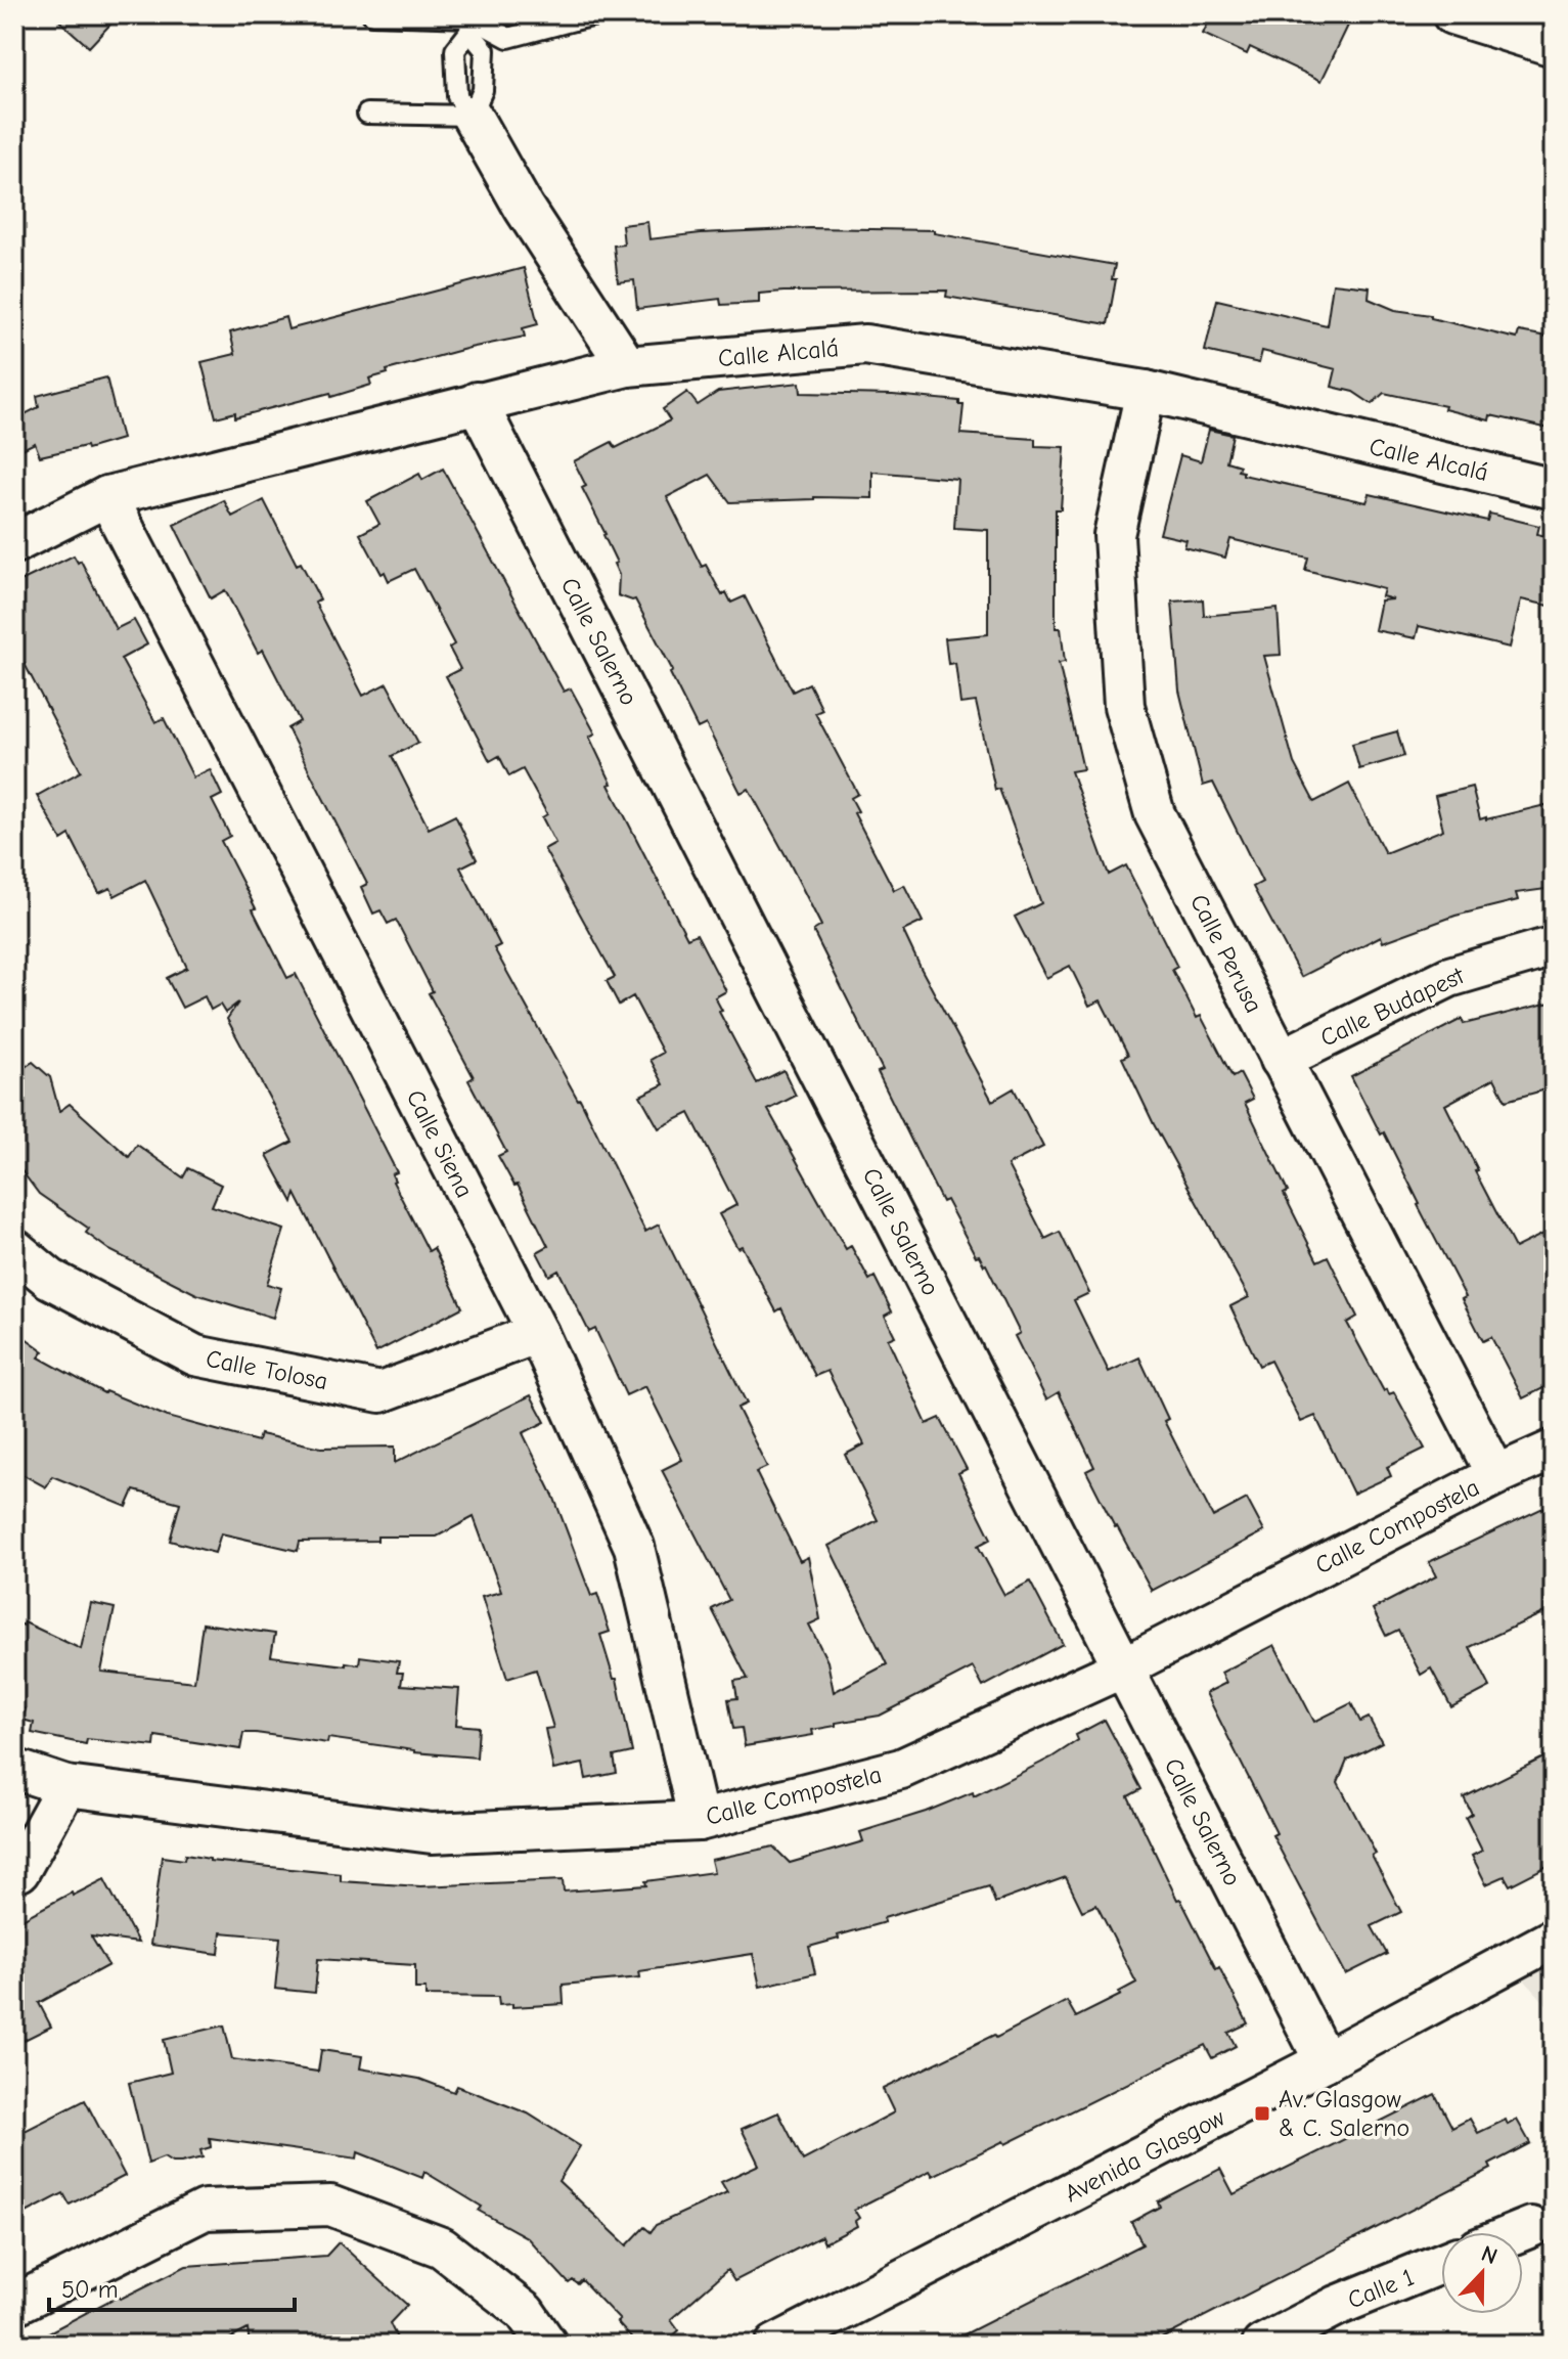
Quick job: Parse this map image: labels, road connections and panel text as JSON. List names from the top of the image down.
{
  "streets": {
    "street": [
      "Calle Alcalá",
      "Calle Salerno",
      "Calle Perusa",
      "Calle Budapest",
      "Calle Siena",
      "Calle Tolosa",
      "Calle Compostela",
      "Avenida Glasgow",
      "Calle 1"
    ]
  },
  "crossings": [
    ["Calle Alcalá", "Calle Salerno"],
    ["Calle Alcalá", "Calle Perusa"],
    ["Calle Alcalá", "Calle Siena"],
    ["Calle Salerno", "Calle Compostela"],
    ["Calle Salerno", "Avenida Glasgow"],
    ["Calle Perusa", "Calle Budapest"],
    ["Calle Perusa", "Calle Compostela"],
    ["Calle Siena", "Calle Tolosa"],
    ["Calle Siena", "Calle Compostela"]
  ],
  "places": {
    "transit": ["Av. Glasgow & C. Salerno"]
  },
  "scale_bar": "50 m",
  "north": "top"
}
